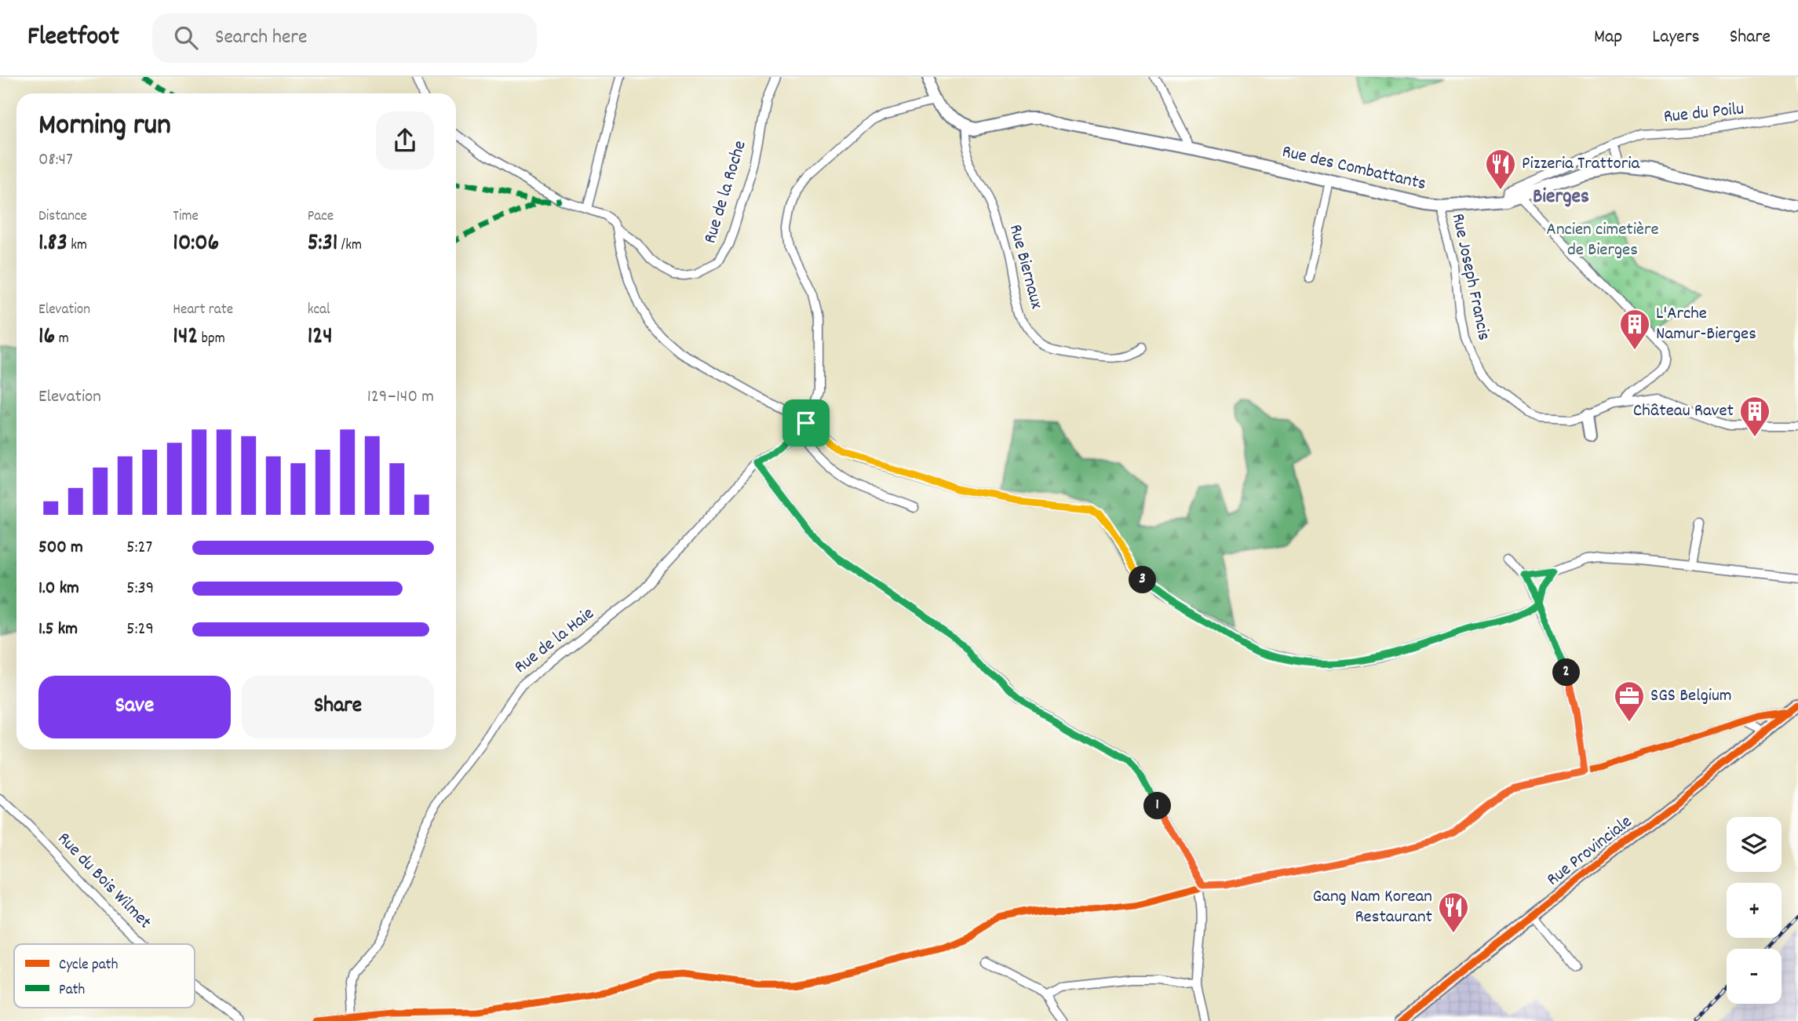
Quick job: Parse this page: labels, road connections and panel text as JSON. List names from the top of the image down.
{
  "streets": {
    "street": [
      "Rue du Poilu",
      "Rue des Combattants",
      "Rue de la Roche",
      "Rue Biernaux",
      "Rue Joseph Francis",
      "Rue de la Haie",
      "Rue Provinciale",
      "Rue du Bois Wilmet"
    ]
  },
  "crossings": [
    ["Rue du Poilu", "Rue des Combattants"],
    ["Rue des Combattants", "Rue Biernaux"],
    ["Rue des Combattants", "Rue Joseph Francis"]
  ],
  "districts": ["Bierges"],
  "parks": ["Ancien cimetière de Bierges"],
  "places": {
    "restaurant": ["Pizzeria Trattoria", "Gang Nam Korean Restaurant"],
    "building": ["L'Arche Namur-Bierges", "Château Ravet"],
    "office": ["SGS Belgium"]
  },
  "legend": ["Cycle path", "Path"],
  "page": {
    "header": "Fleetfoot",
    "search": "Search here",
    "nav": ["Map", "Layers", "Share"],
    "heading": ["Morning run", "08:47"],
    "stats": [
      ["Distance", "1.83 km"],
      ["Time", "10:06"],
      ["Pace", "5:31 /km"],
      ["Elevation", "16 m"],
      ["Heart rate", "142 bpm"],
      ["kcal", "124"]
    ],
    "chart": ["Elevation", "129–140 m"],
    "list": [
      {
        "name": "500 m",
        "note": "5:27"
      },
      {
        "name": "1.0 km",
        "note": "5:39"
      },
      {
        "name": "1.5 km",
        "note": "5:29"
      }
    ],
    "pins": ["3", "2", "1"],
    "buttons": ["Save", "Share"],
    "map_buttons": ["+", "−"]
  }
}
